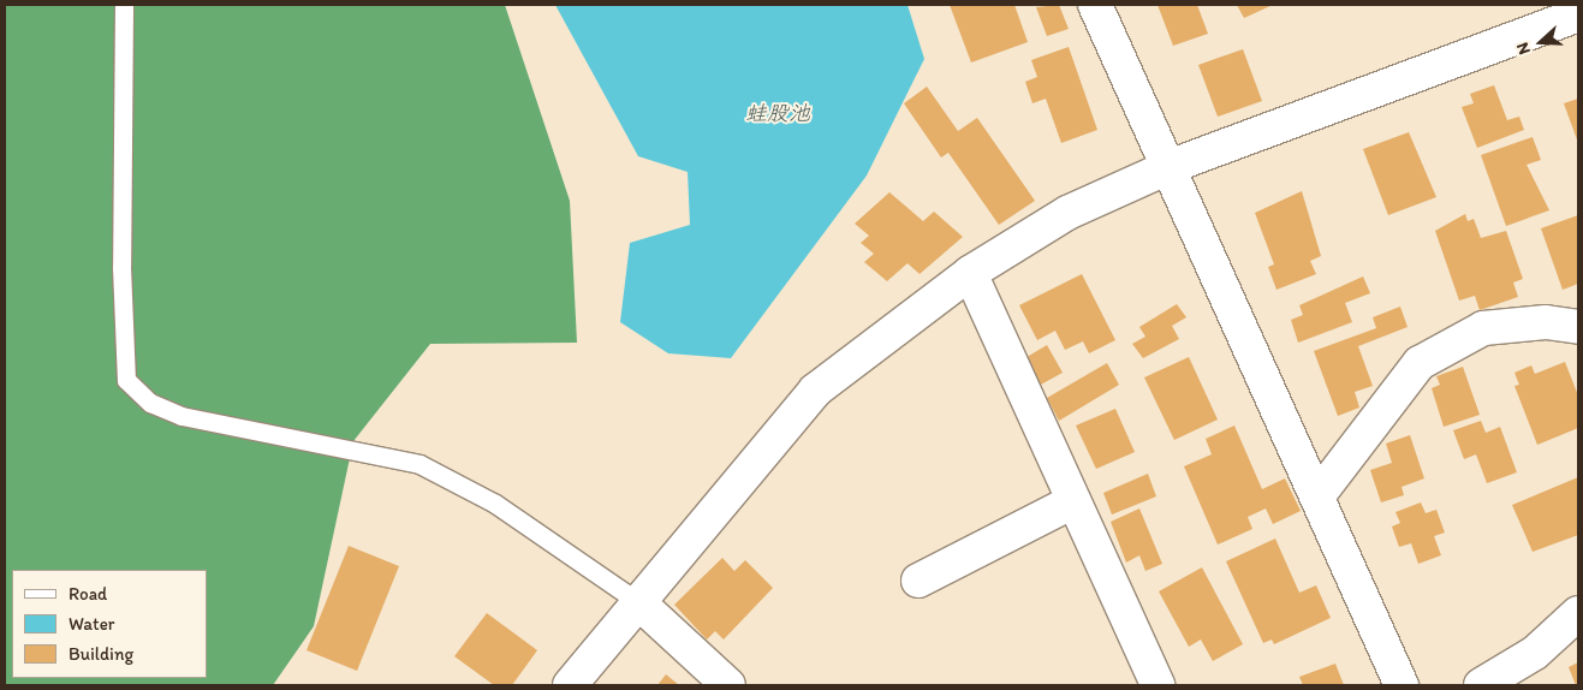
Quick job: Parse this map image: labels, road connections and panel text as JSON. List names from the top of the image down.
{
  "water": ["蛙股池"],
  "legend": ["Road", "Water", "Building"],
  "north": "left"
}
